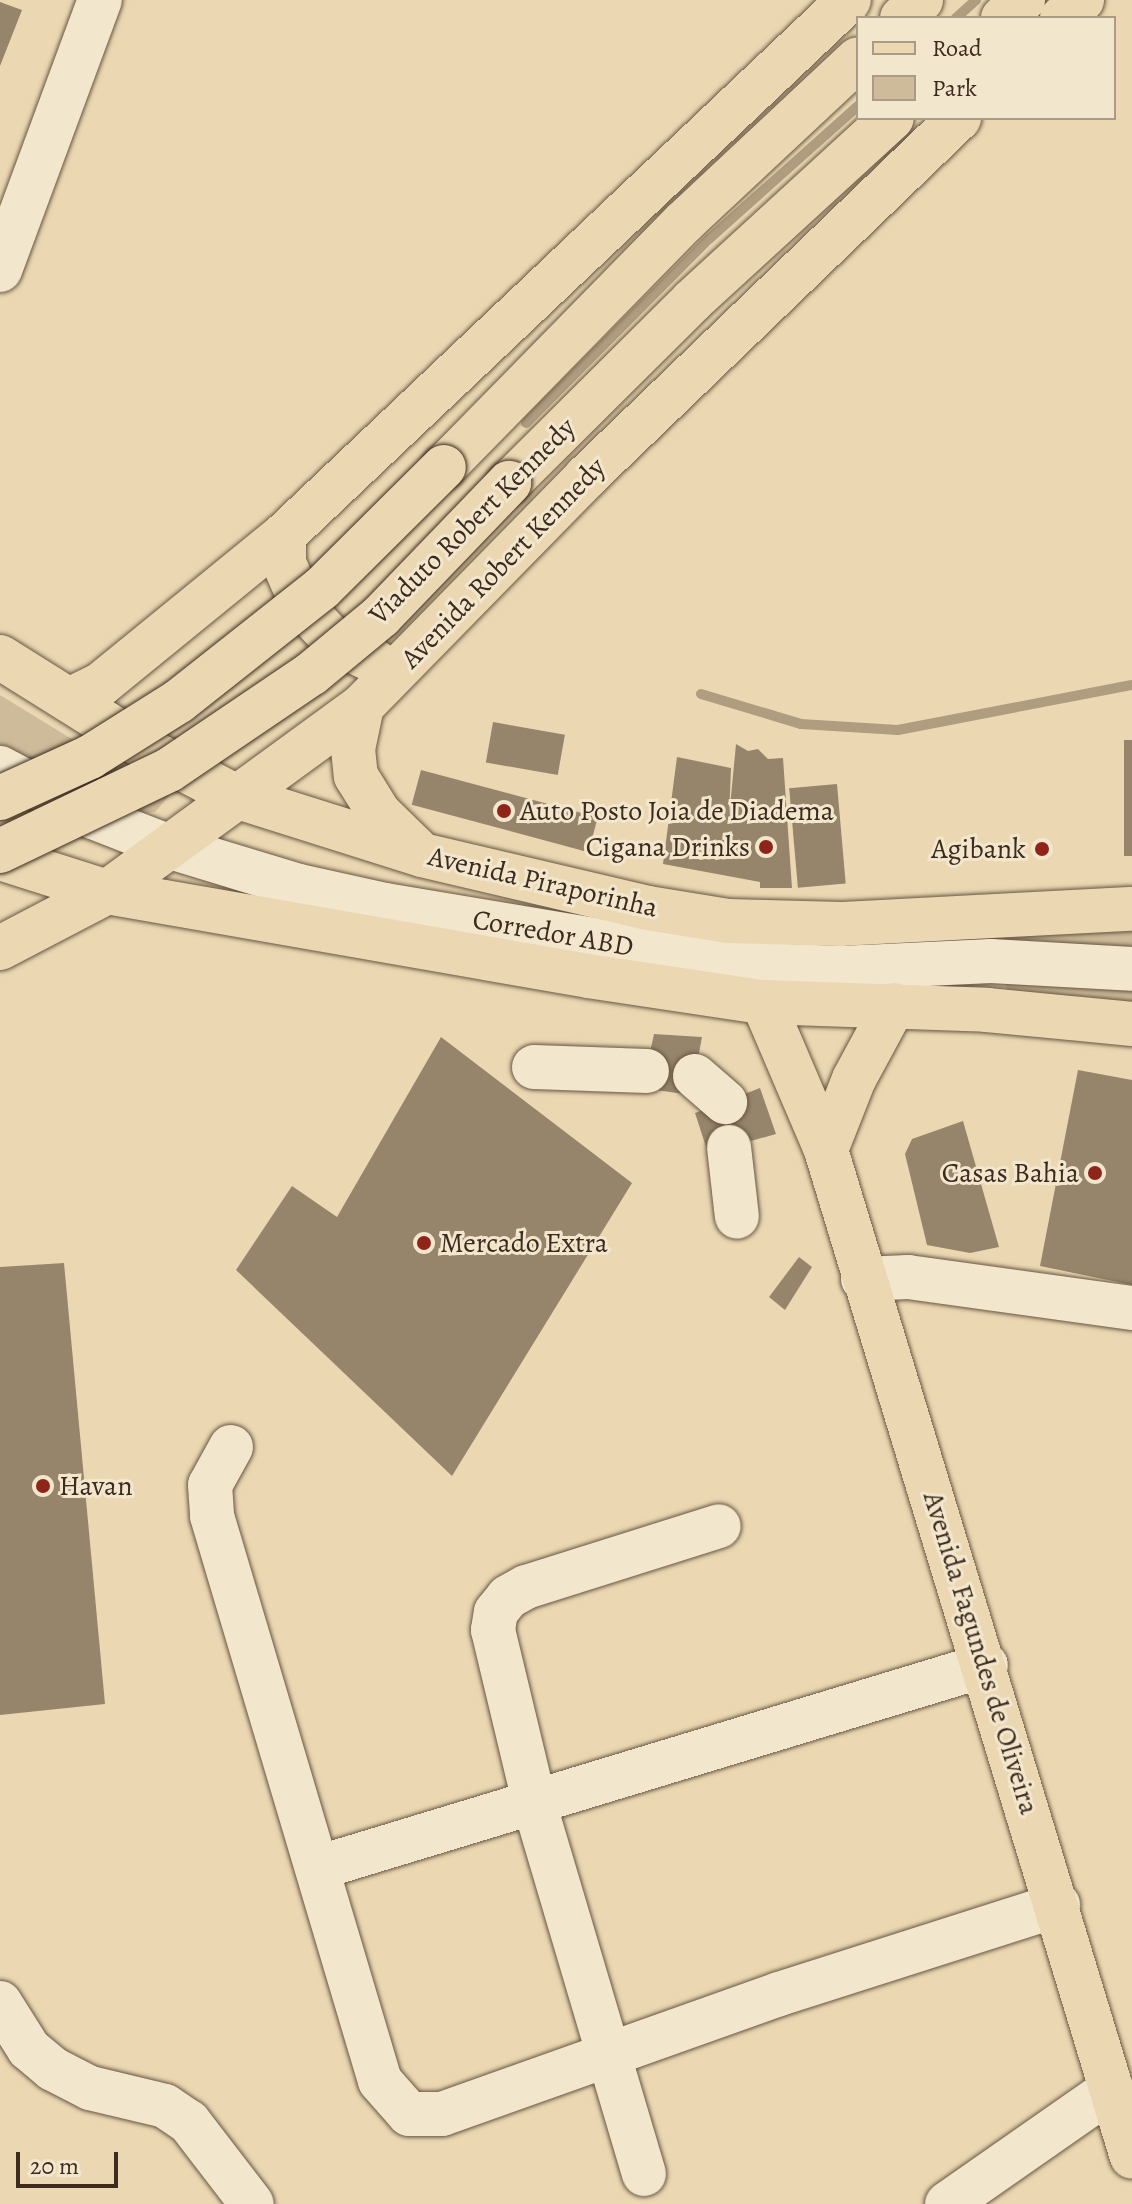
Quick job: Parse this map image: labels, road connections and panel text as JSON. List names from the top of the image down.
{
  "streets": {
    "main road": [
      "Viaduto Robert Kennedy",
      "Avenida Robert Kennedy",
      "Avenida Piraporinha",
      "Avenida Fagundes de Oliveira"
    ],
    "street": ["Corredor ABD"]
  },
  "crossings": [
    ["Avenida Robert Kennedy", "Avenida Piraporinha"],
    ["Avenida Robert Kennedy", "Corredor ABD"]
  ],
  "places": [
    "Auto Posto Joia de Diadema",
    "Cigana Drinks",
    "Agibank",
    "Casas Bahia",
    "Mercado Extra",
    "Havan"
  ],
  "legend": ["Road", "Park"],
  "scale_bar": "20 m"
}
